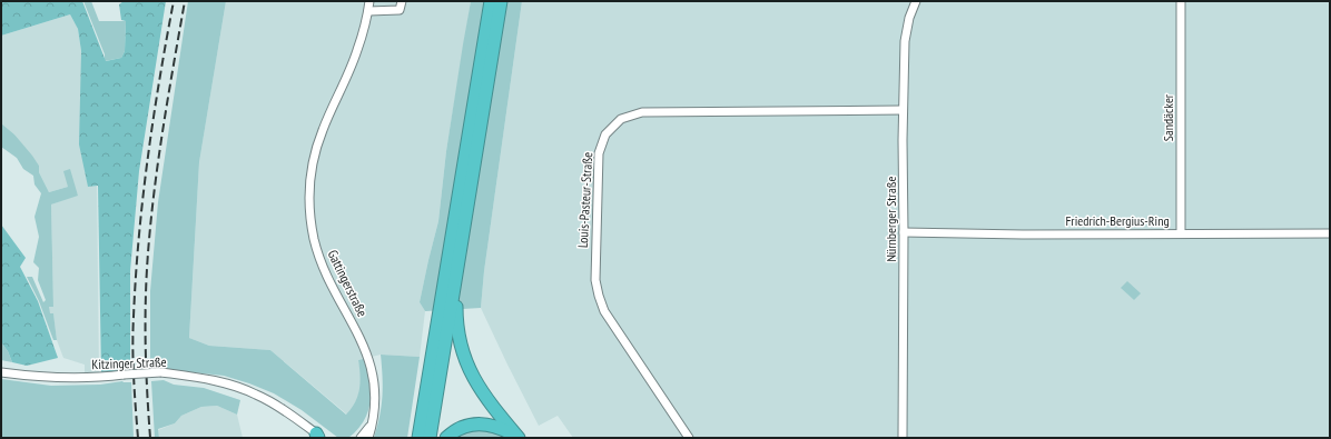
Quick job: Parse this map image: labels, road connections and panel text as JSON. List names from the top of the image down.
{
  "streets": {
    "street": [
      "Sandäcker",
      "Louis-Pasteur-Straße",
      "Nürnberger Straße",
      "Friedrich-Bergius-Ring",
      "Gattingerstraße",
      "Kitzinger Straße"
    ]
  },
  "crossings": [
    ["Sandäcker", "Friedrich-Bergius-Ring"],
    ["Louis-Pasteur-Straße", "Nürnberger Straße"],
    ["Nürnberger Straße", "Friedrich-Bergius-Ring"]
  ]
}
